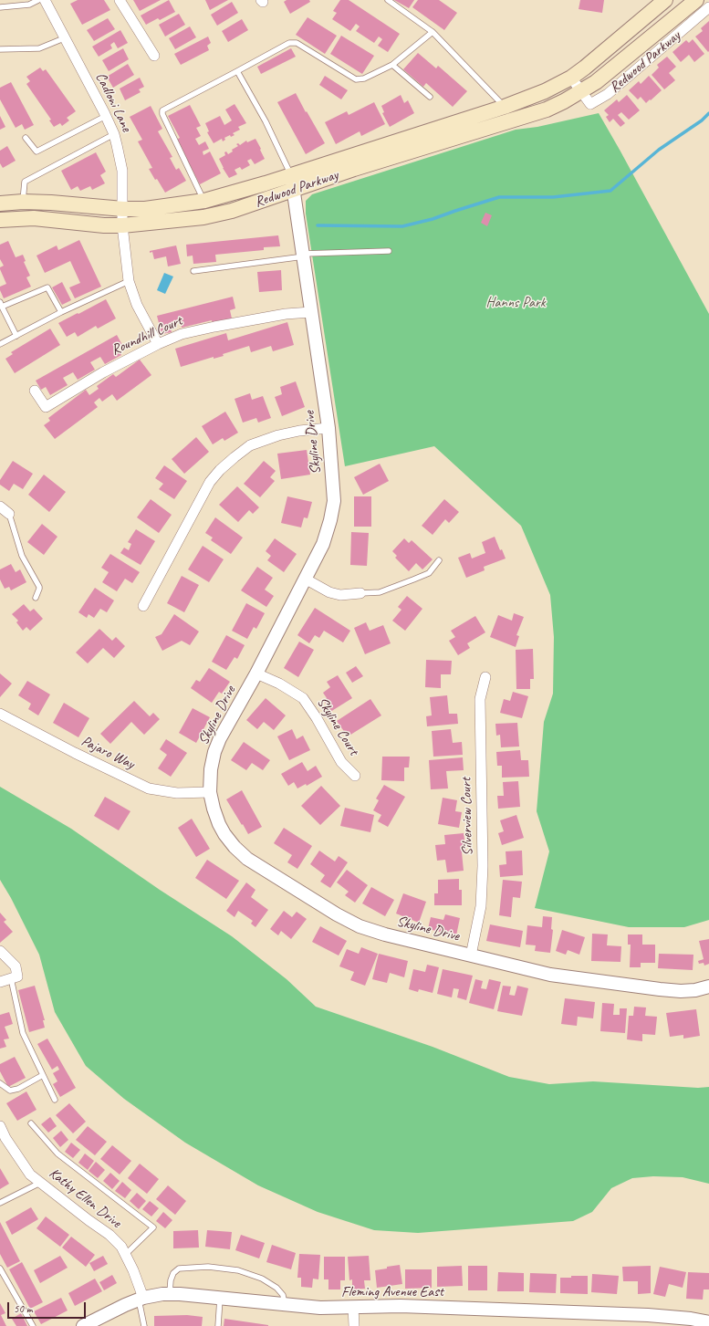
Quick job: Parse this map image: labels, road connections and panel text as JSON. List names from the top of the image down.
{
  "streets": {
    "main road": ["Redwood Parkway"],
    "street": [
      "Cadloni Lane",
      "Roundhill Court",
      "Skyline Drive",
      "Skyline Court",
      "Pajaro Way",
      "Silverview Court",
      "Kathy Ellen Drive",
      "Fleming Avenue East"
    ]
  },
  "crossings": [
    ["Redwood Parkway", "Cadloni Lane"],
    ["Redwood Parkway", "Skyline Drive"],
    ["Cadloni Lane", "Roundhill Court"],
    ["Roundhill Court", "Skyline Drive"],
    ["Skyline Drive", "Skyline Court"],
    ["Skyline Drive", "Pajaro Way"],
    ["Skyline Drive", "Silverview Court"],
    ["Kathy Ellen Drive", "Fleming Avenue East"]
  ],
  "parks": ["Hanns Park"],
  "scale_bar": "50 m"
}
